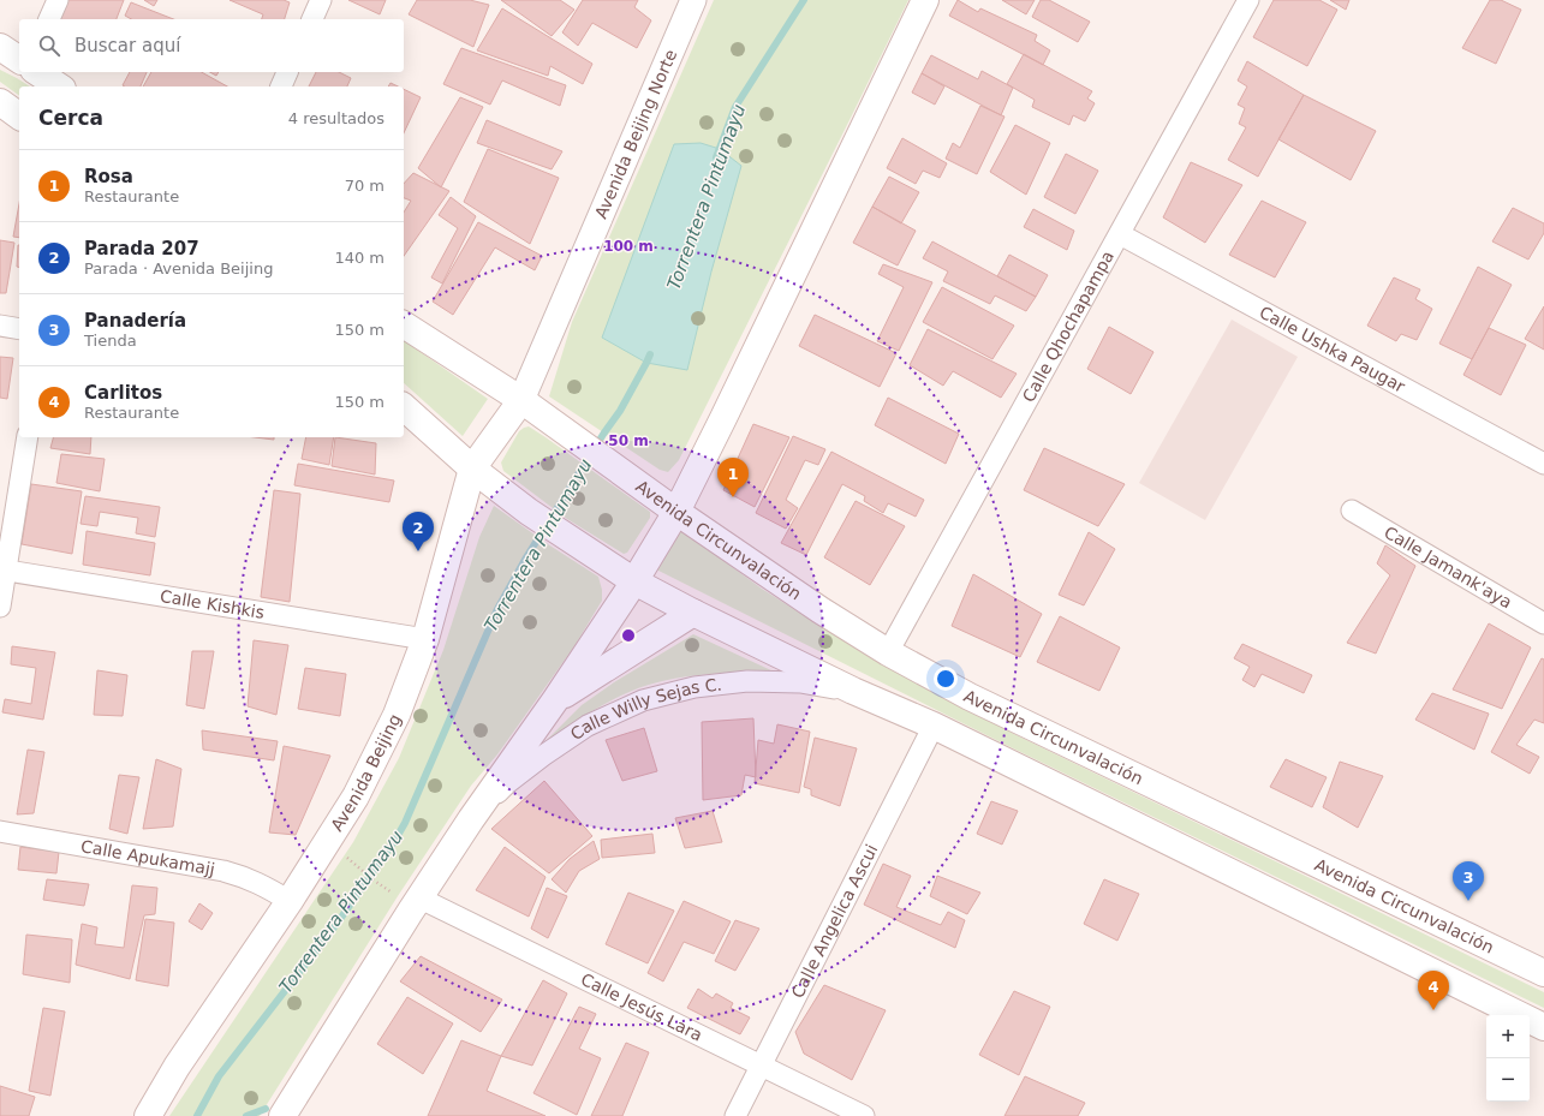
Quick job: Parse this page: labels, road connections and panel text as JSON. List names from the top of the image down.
{
  "streets": {
    "main road": ["Avenida Circunvalación", "Avenida Beijing"],
    "street": [
      "Avenida Beijing Norte",
      "Calle Qhochapampa",
      "Calle Ushka Paugar",
      "Calle Jamank'aya",
      "Calle Kishkis",
      "Calle Willy Sejas C.",
      "Calle Apukamajj",
      "Calle Angelica Ascui",
      "Calle Jesús Lara"
    ]
  },
  "crossings": [
    ["Avenida Beijing Norte", "Avenida Circunvalación"],
    ["Avenida Beijing Norte", "Avenida Beijing"],
    ["Calle Qhochapampa", "Calle Ushka Paugar"],
    ["Calle Qhochapampa", "Avenida Circunvalación"],
    ["Avenida Circunvalación", "Avenida Beijing"],
    ["Calle Kishkis", "Avenida Beijing"],
    ["Avenida Beijing", "Calle Apukamajj"],
    ["Calle Angelica Ascui", "Calle Jesús Lara"]
  ],
  "water": ["Torrentera Pintumayu"],
  "page": {
    "search": "Buscar aquí",
    "heading": ["Cerca", "4 resultados"],
    "list": [
      {
        "mark": "1",
        "name": "Rosa",
        "note": "Restaurante",
        "value": "70 m"
      },
      {
        "mark": "2",
        "name": "Parada 207",
        "note": "Parada · Avenida Beijing",
        "value": "140 m"
      },
      {
        "mark": "3",
        "name": "Panadería",
        "note": "Tienda",
        "value": "150 m"
      },
      {
        "mark": "4",
        "name": "Carlitos",
        "note": "Restaurante",
        "value": "150 m"
      }
    ],
    "pins": [
      "1",
      "2",
      "3",
      "4"
    ],
    "map_buttons": ["+", "−"]
  },
  "rings": ["100 m", "50 m"]
}
